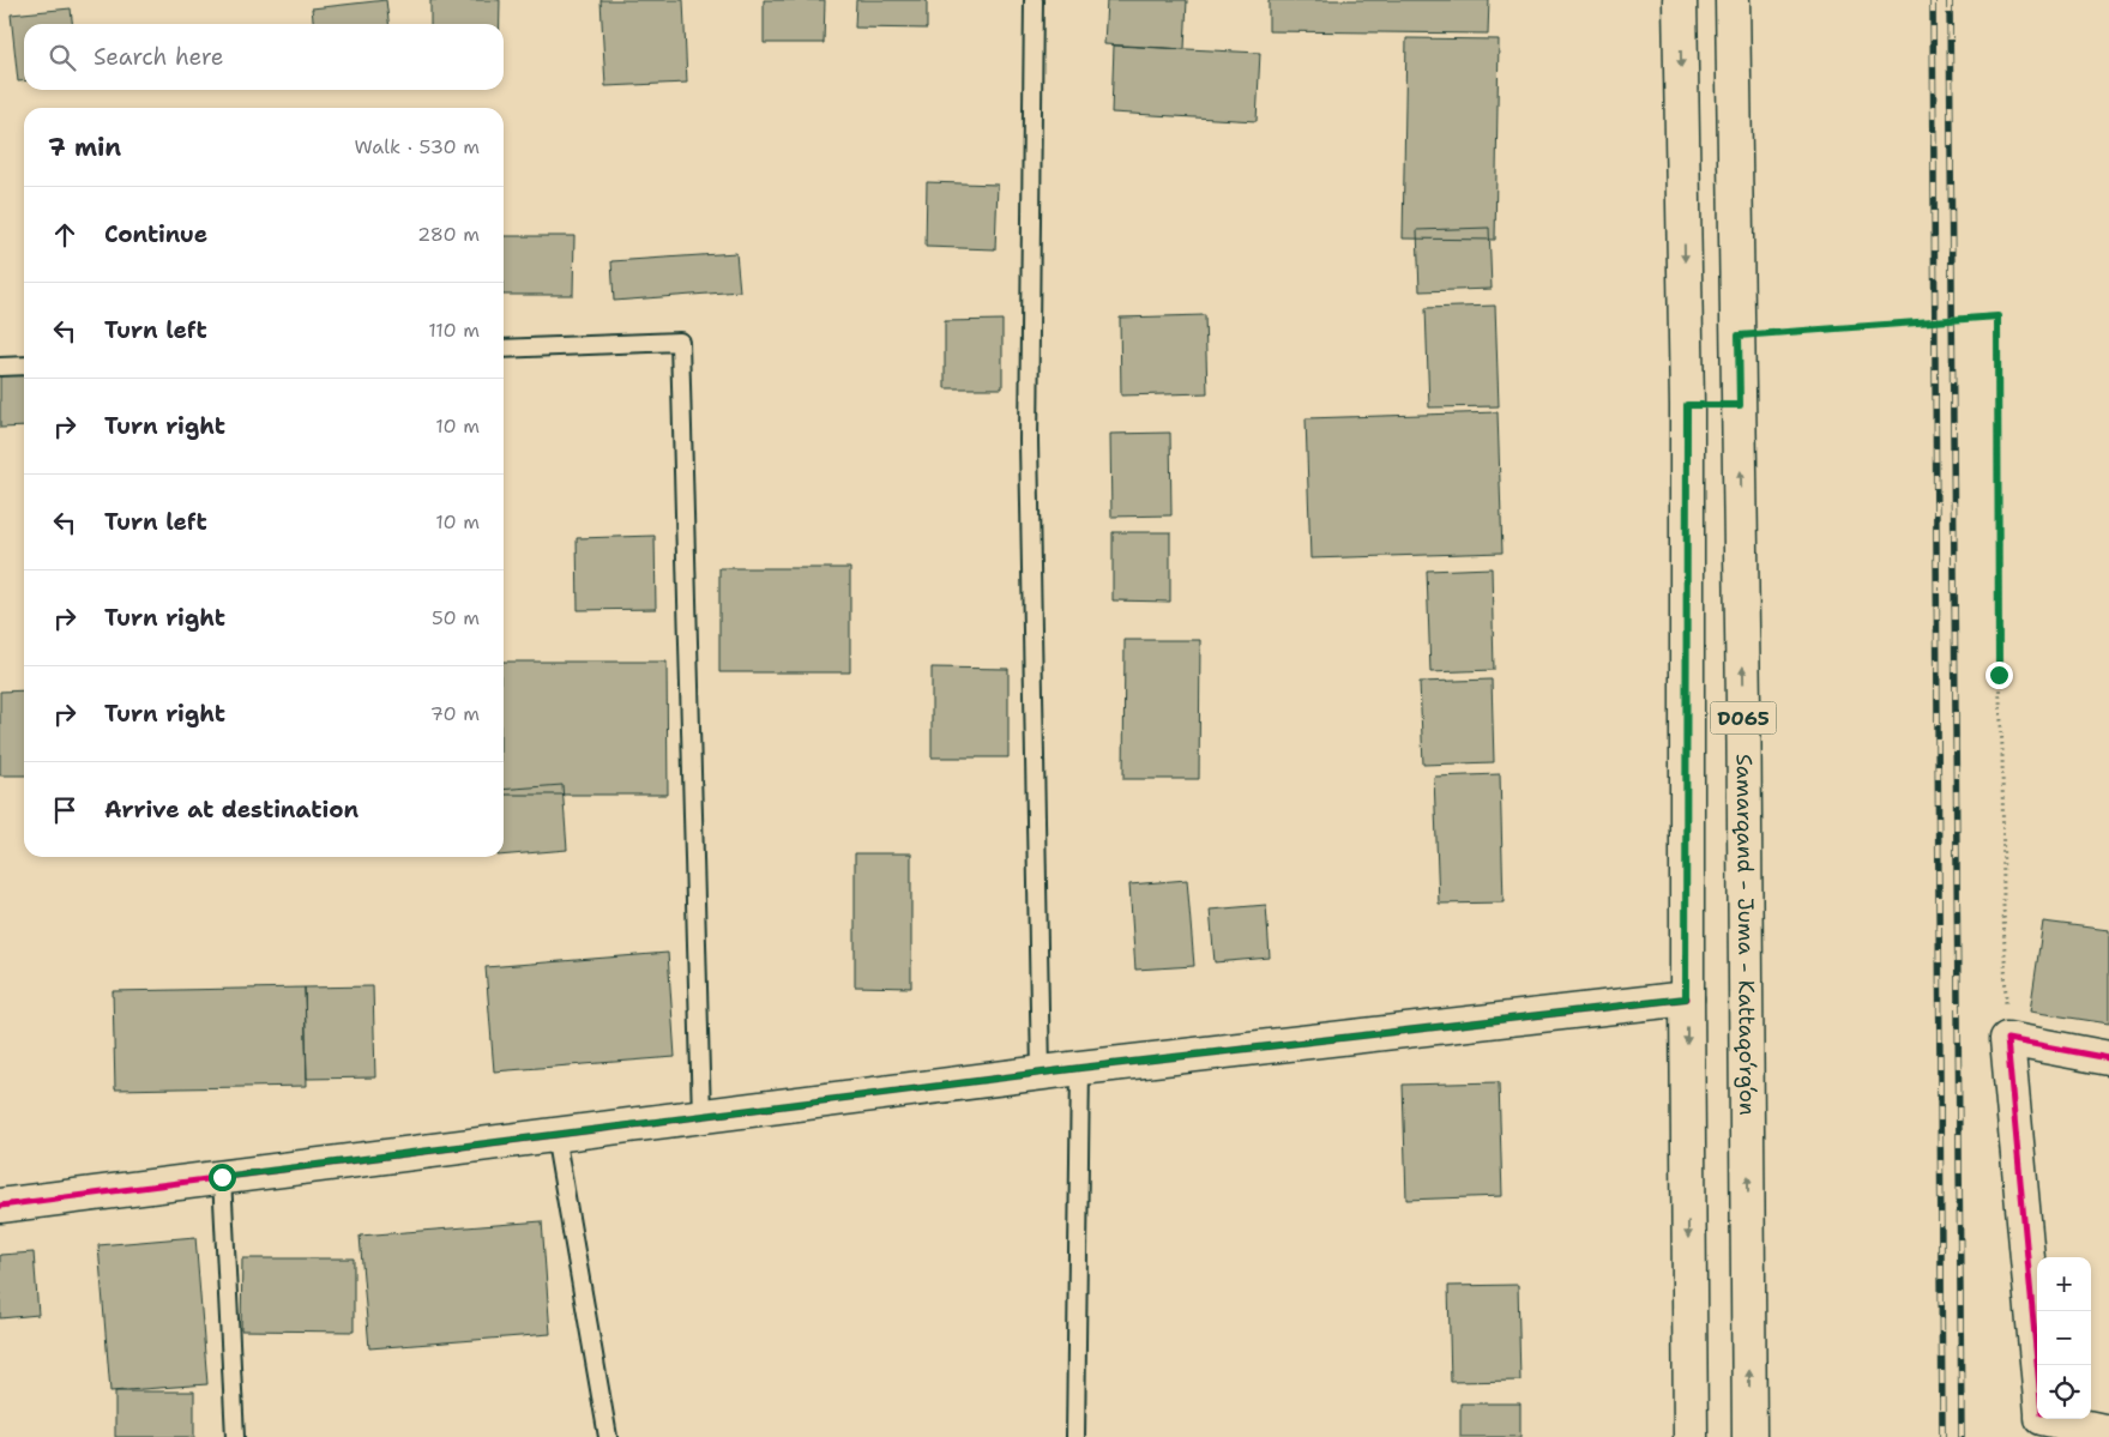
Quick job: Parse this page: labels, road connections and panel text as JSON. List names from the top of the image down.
{
  "streets": {
    "main road": ["D065", "Samarqand - Juma - Kattaqo‘rg‘on"]
  },
  "page": {
    "search": "Search here",
    "heading": ["7 min", "Walk · 530 m"],
    "list": [
      ["Continue", "280 m"],
      ["Turn left", "110 m"],
      ["Turn right", "10 m"],
      ["Turn left", "10 m"],
      ["Turn right", "50 m"],
      ["Turn right", "70 m"],
      "Arrive at destination"
    ],
    "map_buttons": ["+", "−"]
  }
}
